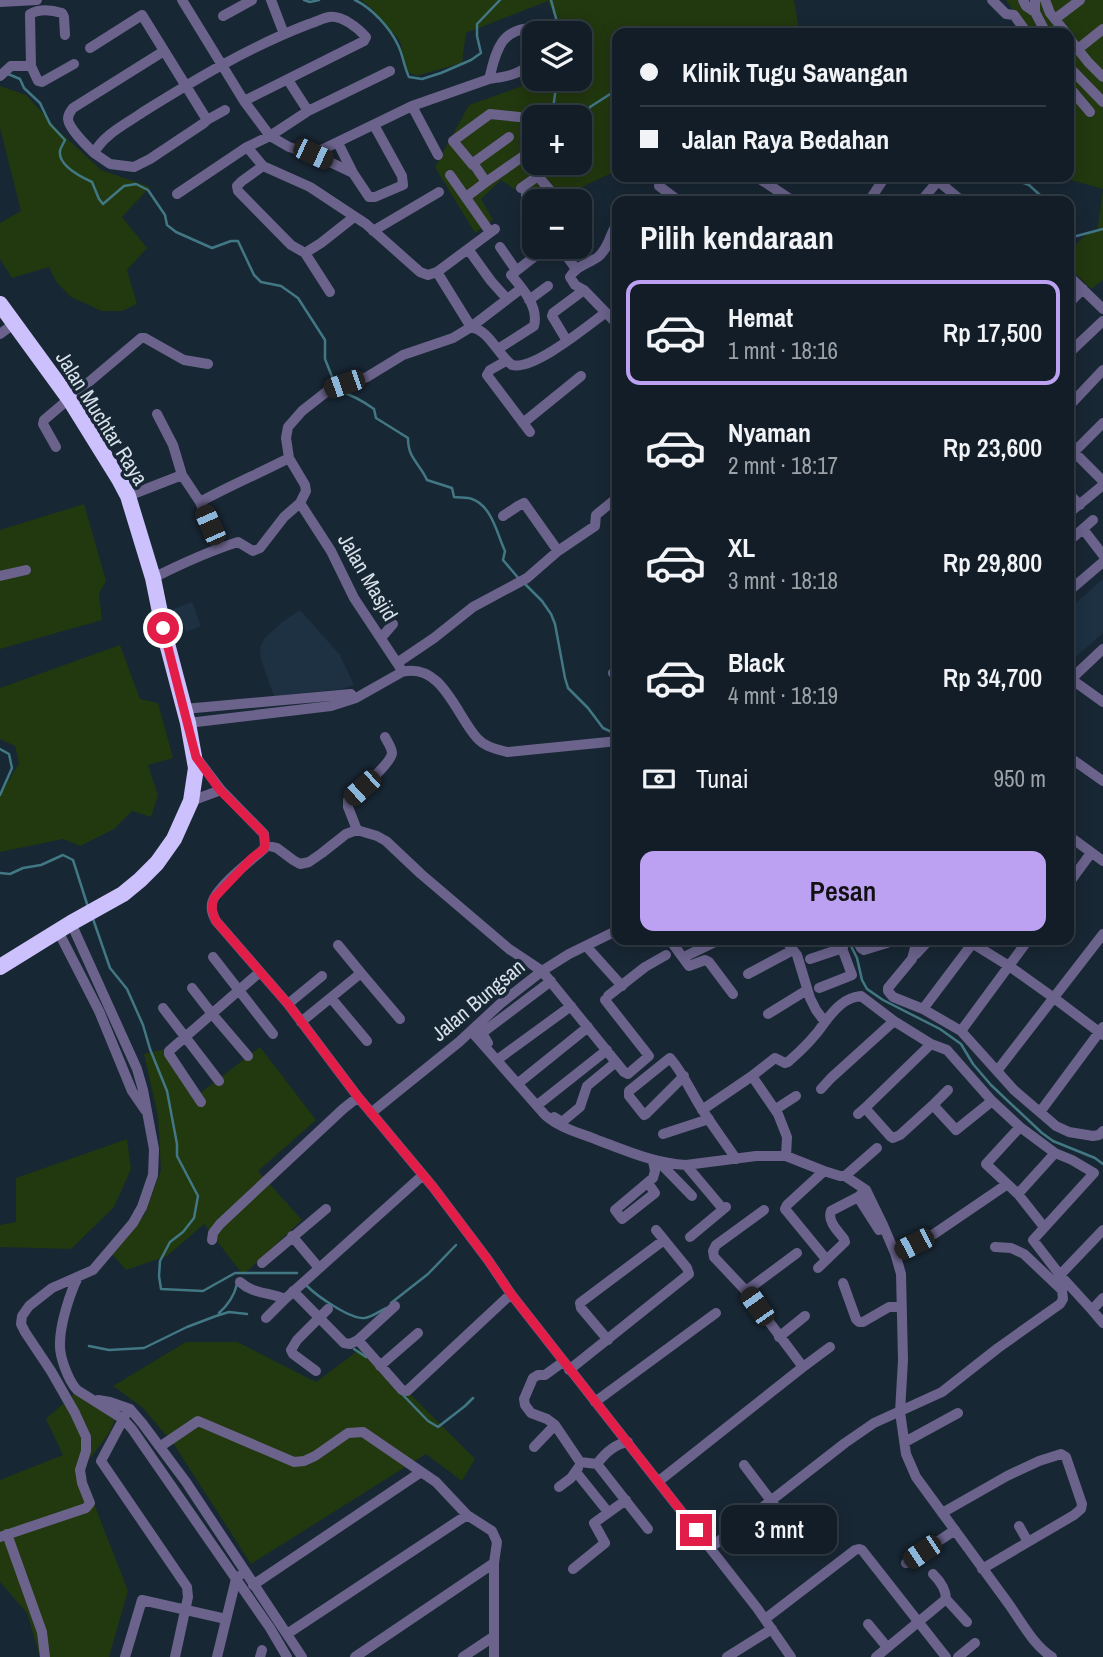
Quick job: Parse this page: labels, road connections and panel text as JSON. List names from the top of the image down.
{
  "streets": {
    "highway": ["Jalan Muchtar Raya"],
    "street": ["Jalan Masjid", "Jalan Bungsan"]
  },
  "page": {
    "map_buttons": ["+", "−"],
    "banner": ["Klinik Tugu Sawangan", "Jalan Raya Bedahan"],
    "heading": "Pilih kendaraan",
    "list": [
      {
        "name": "Hemat",
        "note": "1 mnt · 18:16",
        "value": "Rp 17,500"
      },
      {
        "name": "Nyaman",
        "note": "2 mnt · 18:17",
        "value": "Rp 23,600"
      },
      {
        "name": "XL",
        "note": "3 mnt · 18:18",
        "value": "Rp 29,800"
      },
      {
        "name": "Black",
        "note": "4 mnt · 18:19",
        "value": "Rp 34,700"
      }
    ],
    "pay": ["Tunai", "950 m"],
    "buttons": "Pesan",
    "bubble": "3 mnt"
  }
}
